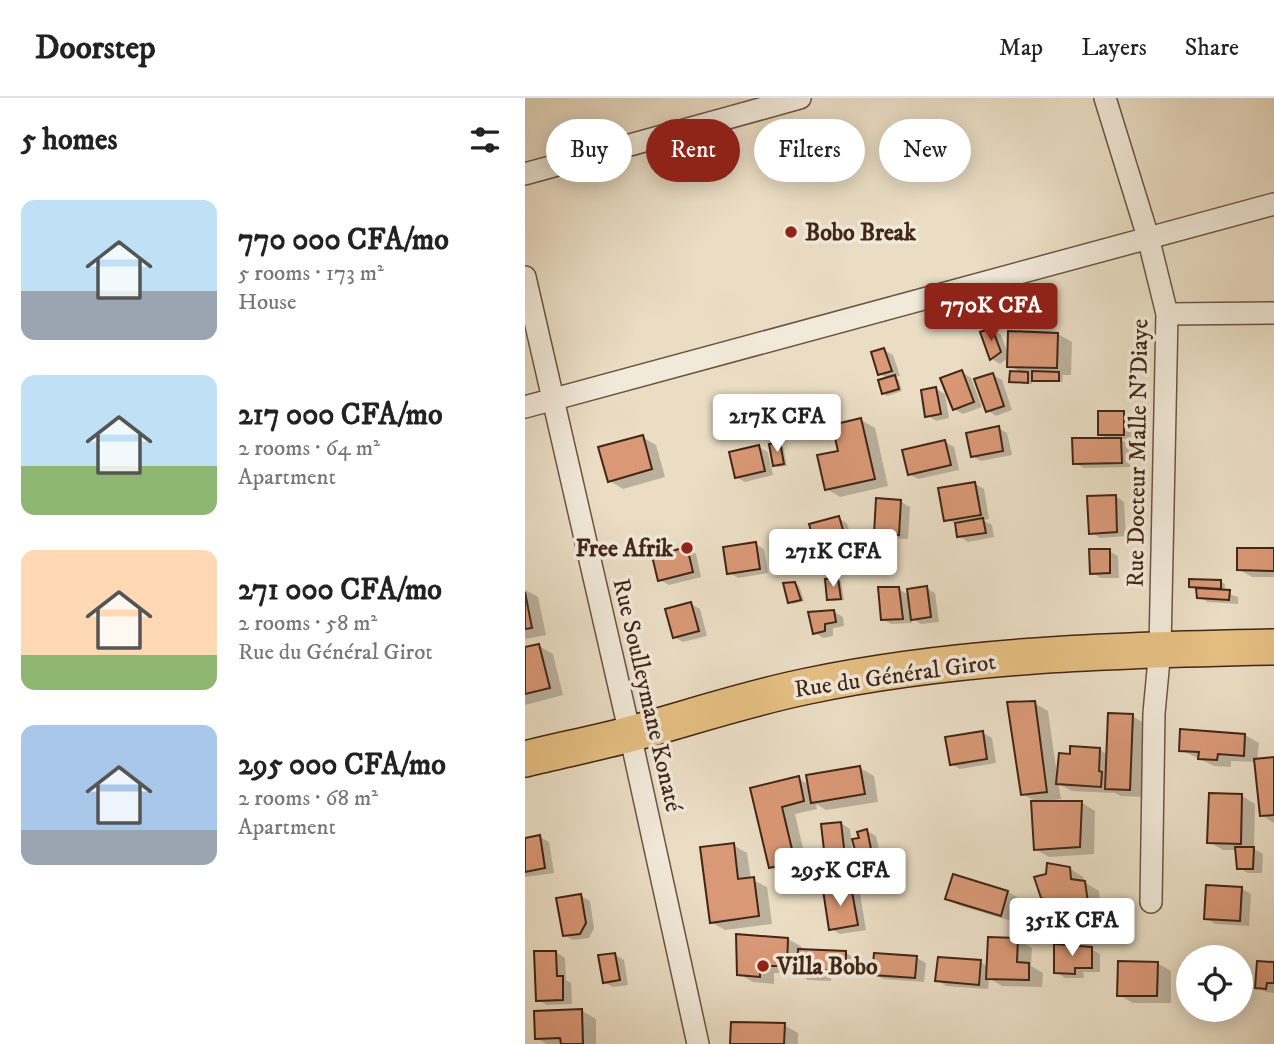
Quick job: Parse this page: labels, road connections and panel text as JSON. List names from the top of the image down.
{
  "streets": {
    "highway": ["Rue du Général Girot"],
    "street": ["Rue Docteur Malle N'Diaye", "Rue Soulleymane Konaté"]
  },
  "crossings": [
    ["Rue Docteur Malle N'Diaye", "Rue du Général Girot"],
    ["Rue du Général Girot", "Rue Soulleymane Konaté"]
  ],
  "places": ["Bobo Break", "Free Afrik", "Villa Bobo"],
  "page": {
    "header": "Doorstep",
    "nav": ["Map", "Layers", "Share"],
    "heading": "5 homes",
    "chip": [
      "Buy",
      "Rent",
      "Filters",
      "New"
    ],
    "list": [
      {
        "name": "770 000 CFA/mo",
        "note": "5 rooms · 173 m² · House"
      },
      {
        "name": "217 000 CFA/mo",
        "note": "2 rooms · 64 m² · Apartment"
      },
      {
        "name": "271 000 CFA/mo",
        "note": "2 rooms · 58 m² · Rue du Général Girot"
      },
      {
        "name": "295 000 CFA/mo",
        "note": "2 rooms · 68 m² · Apartment"
      }
    ],
    "price": [
      "770K CFA",
      "217K CFA",
      "271K CFA",
      "295K CFA",
      "351K CFA"
    ]
  }
}
